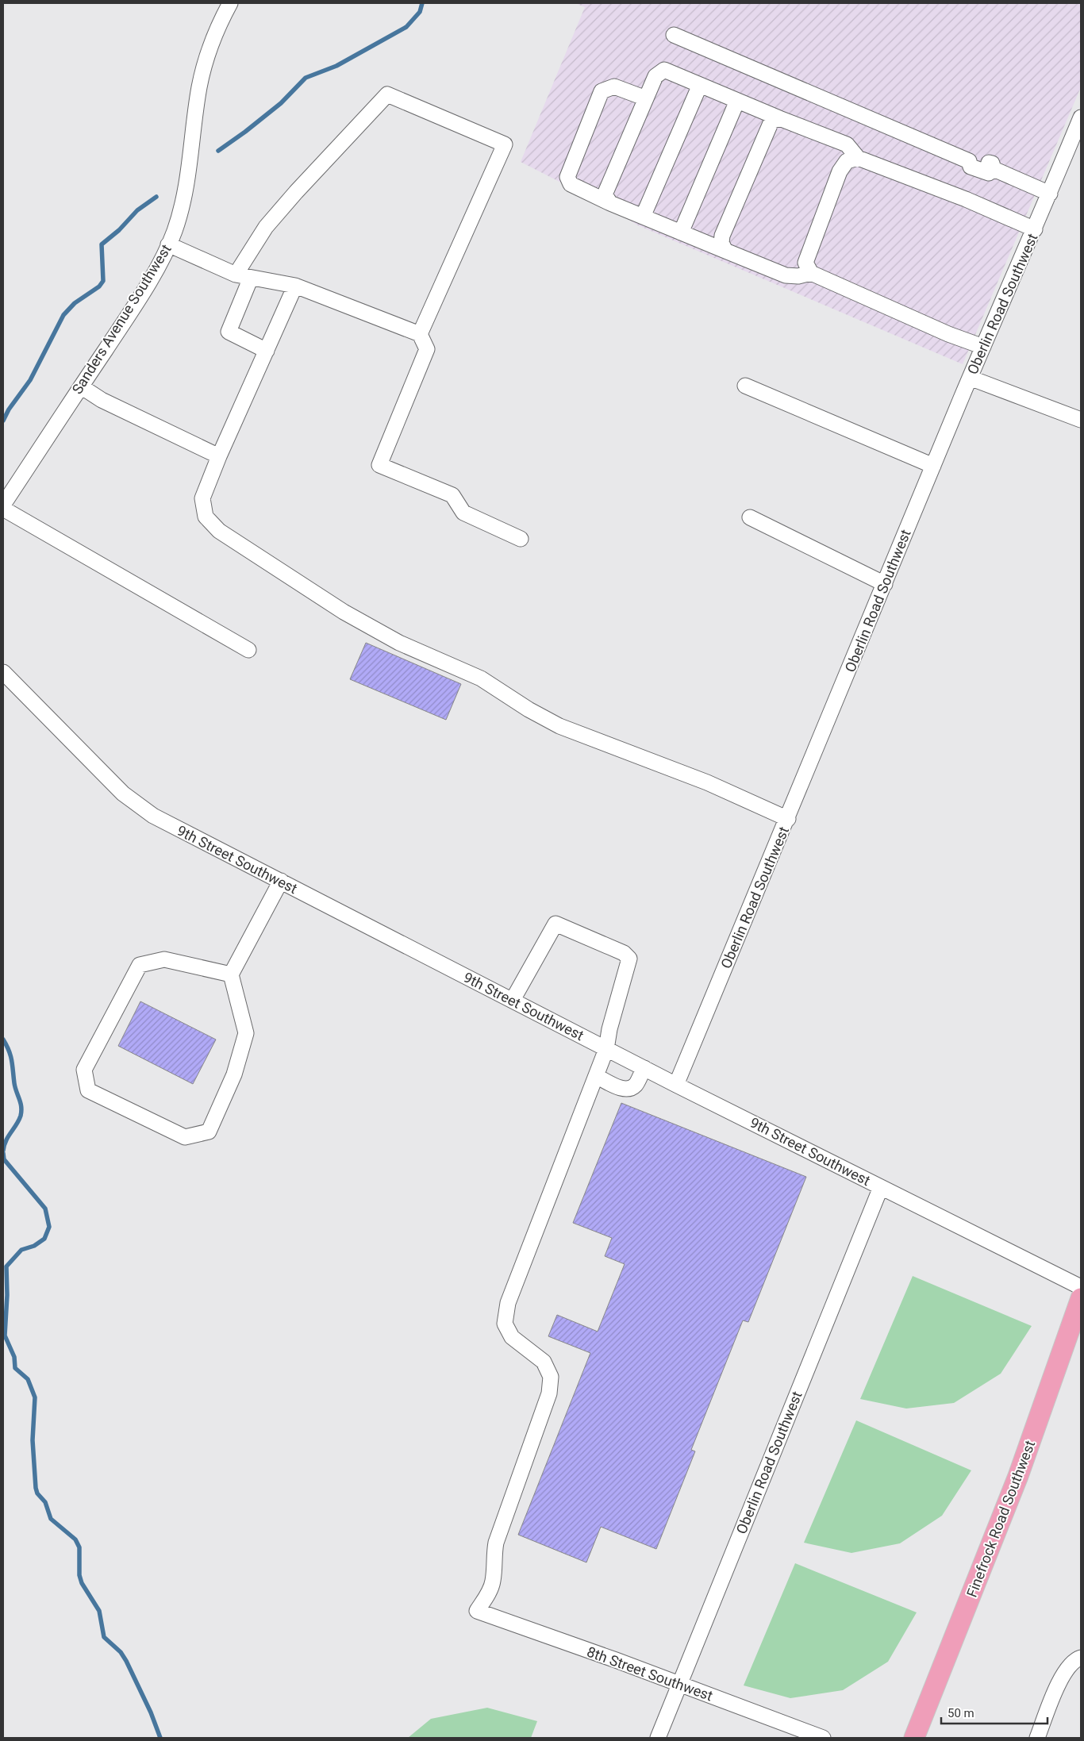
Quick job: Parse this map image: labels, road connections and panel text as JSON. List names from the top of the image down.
{
  "streets": {
    "main road": ["Finefrock Road Southwest"],
    "street": [
      "Oberlin Road Southwest",
      "Sanders Avenue Southwest",
      "9th Street Southwest",
      "8th Street Southwest"
    ]
  },
  "crossings": [
    ["Oberlin Road Southwest", "9th Street Southwest"],
    ["Oberlin Road Southwest", "8th Street Southwest"]
  ],
  "scale_bar": "50 m"
}
